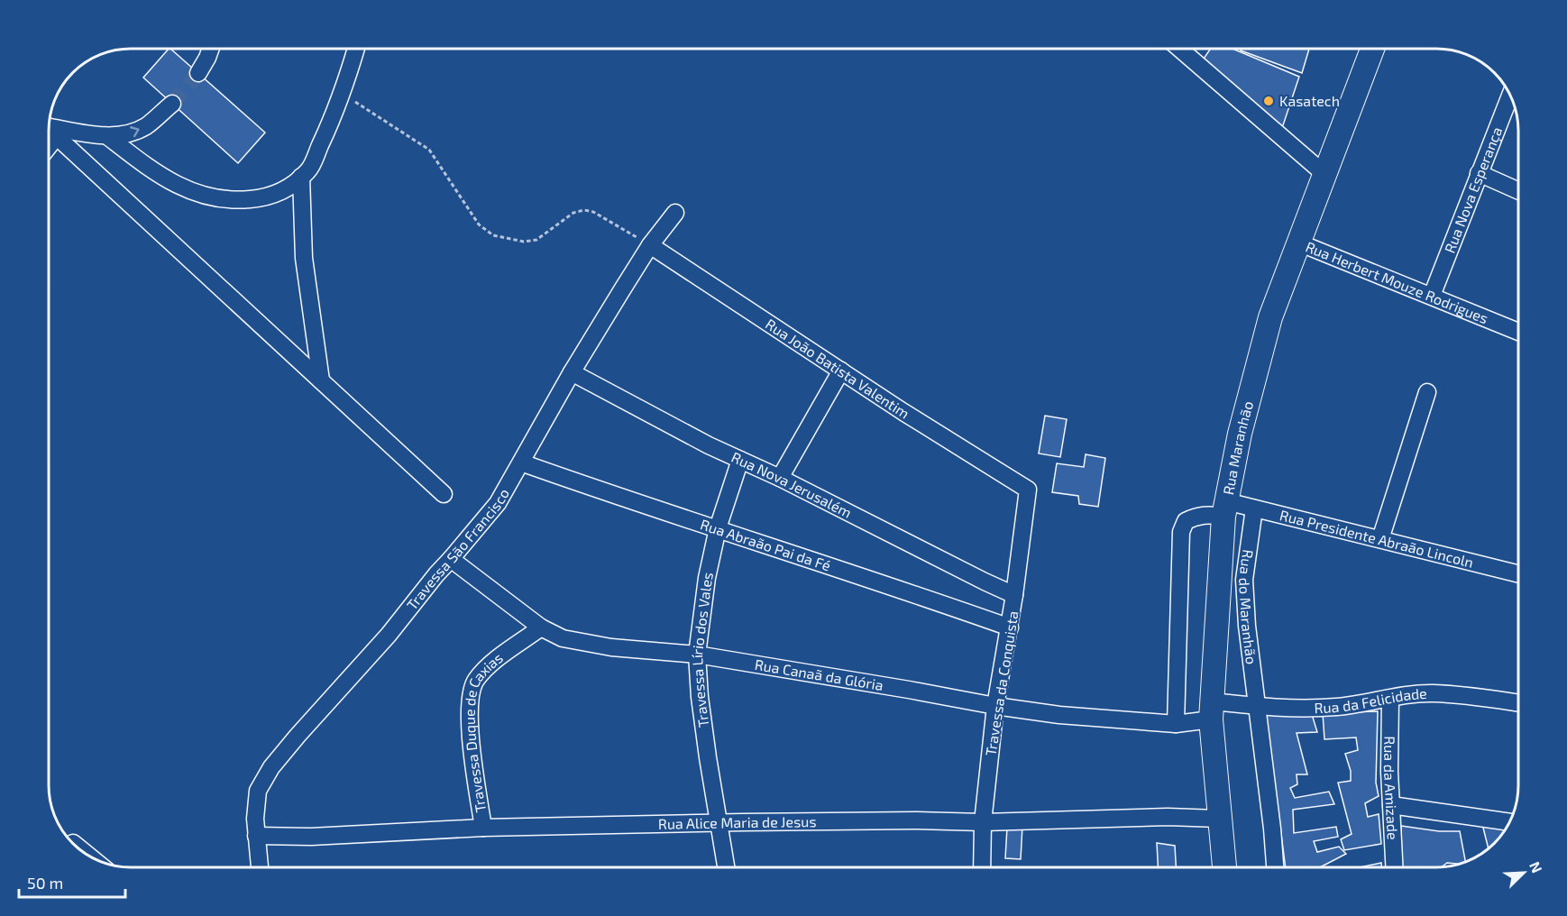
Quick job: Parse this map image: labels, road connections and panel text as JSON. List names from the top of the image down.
{
  "streets": {
    "highway": ["Rua Maranhão"],
    "street": [
      "Rua Nova Esperança",
      "Rua Herbert Mouze Rodrigues",
      "Rua João Batista Valentim",
      "Rua Nova Jerusalém",
      "Rua Presidente Abraão Lincoln",
      "Rua Abraão Pai da Fé",
      "Travessa São Francisco",
      "Rua do Maranhão",
      "Travessa Lírio dos Vales",
      "Rua Canaã da Glória",
      "Travessa da Conquista",
      "Rua da Felicidade",
      "Travessa Duque de Caxias",
      "Rua da Amizade",
      "Rua Alice Maria de Jesus"
    ]
  },
  "crossings": [
    ["Rua Nova Esperança", "Rua Herbert Mouze Rodrigues"],
    ["Rua Herbert Mouze Rodrigues", "Rua Maranhão"],
    ["Rua João Batista Valentim", "Travessa São Francisco"],
    ["Rua João Batista Valentim", "Travessa da Conquista"],
    ["Rua Maranhão", "Rua Presidente Abraão Lincoln"],
    ["Rua Maranhão", "Rua Canaã da Glória"],
    ["Rua Maranhão", "Rua da Felicidade"],
    ["Rua Maranhão", "Rua Alice Maria de Jesus"],
    ["Rua Nova Jerusalém", "Travessa São Francisco"],
    ["Rua Nova Jerusalém", "Travessa Lírio dos Vales"],
    ["Rua Nova Jerusalém", "Travessa da Conquista"],
    ["Rua Presidente Abraão Lincoln", "Rua do Maranhão"],
    ["Rua Abraão Pai da Fé", "Travessa São Francisco"],
    ["Rua Abraão Pai da Fé", "Travessa Lírio dos Vales"],
    ["Rua Abraão Pai da Fé", "Travessa da Conquista"],
    ["Travessa São Francisco", "Rua Canaã da Glória"],
    ["Travessa São Francisco", "Rua Alice Maria de Jesus"],
    ["Rua do Maranhão", "Rua da Felicidade"],
    ["Travessa Lírio dos Vales", "Rua Canaã da Glória"],
    ["Travessa Lírio dos Vales", "Rua Alice Maria de Jesus"],
    ["Rua Canaã da Glória", "Travessa da Conquista"],
    ["Rua Canaã da Glória", "Rua da Felicidade"],
    ["Rua Canaã da Glória", "Travessa Duque de Caxias"],
    ["Travessa da Conquista", "Rua Alice Maria de Jesus"],
    ["Rua da Felicidade", "Rua da Amizade"],
    ["Travessa Duque de Caxias", "Rua Alice Maria de Jesus"]
  ],
  "places": ["Kasatech"],
  "scale_bar": "50 m",
  "north": "top right"
}
